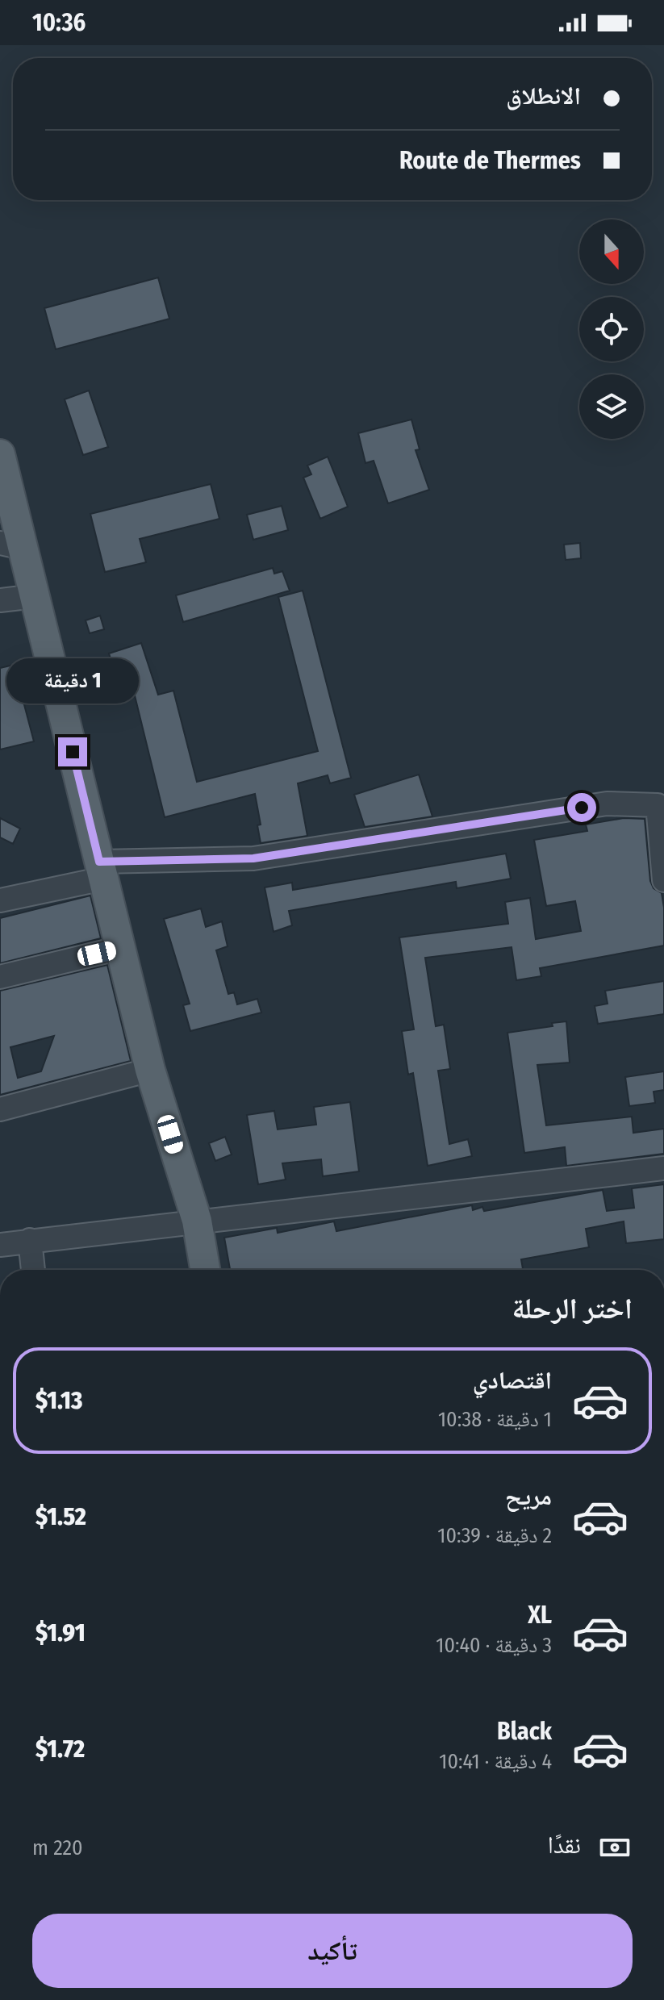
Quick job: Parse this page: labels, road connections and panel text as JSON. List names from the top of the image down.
{
  "north": "bottom",
  "page": {
    "status": "10:36",
    "banner": ["الانطلاق", "Route de Thermes"],
    "bubble": "1 دقيقة",
    "heading": "اختر الرحلة",
    "list": [
      {
        "name": "اقتصادي",
        "note": "1 دقيقة · 10:38",
        "value": "$1.13"
      },
      {
        "name": "مريح",
        "note": "2 دقيقة · 10:39",
        "value": "$1.52"
      },
      {
        "name": "XL",
        "note": "3 دقيقة · 10:40",
        "value": "$1.91"
      },
      {
        "name": "Black",
        "note": "4 دقيقة · 10:41",
        "value": "$1.72"
      }
    ],
    "pay": ["نقدًا", "220 m"],
    "buttons": "تأكيد"
  }
}
